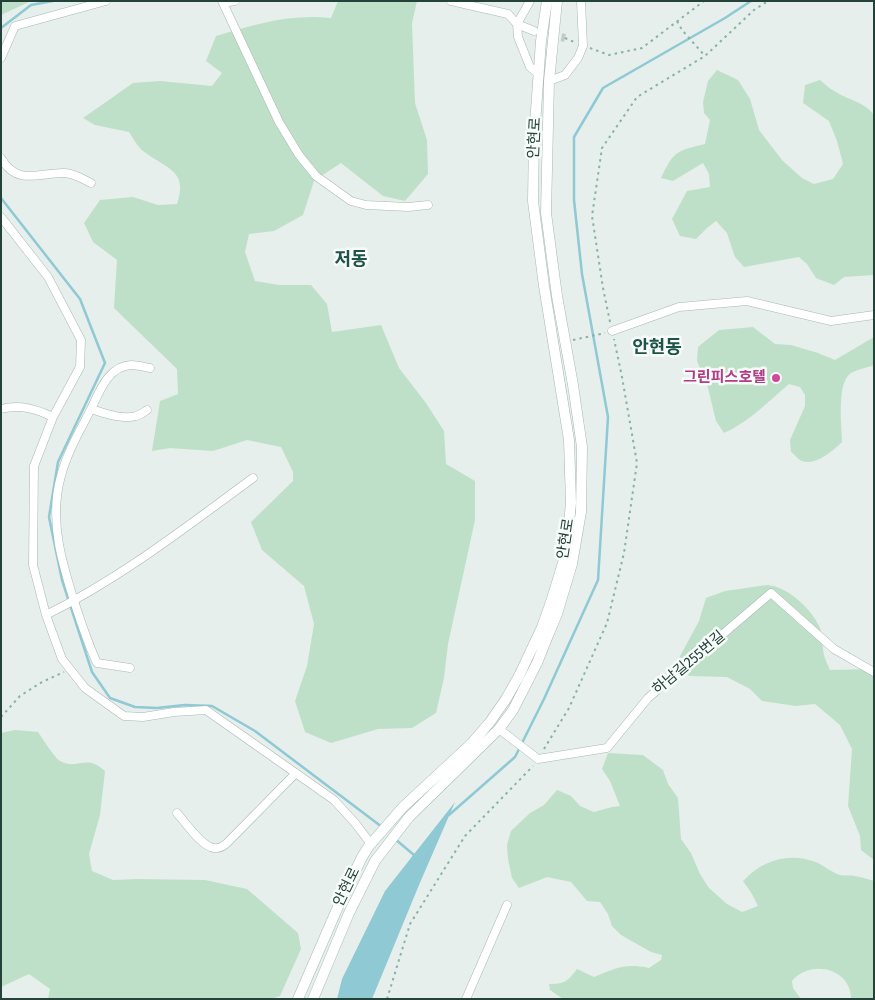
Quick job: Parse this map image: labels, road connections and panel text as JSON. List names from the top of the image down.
{
  "streets": {
    "street": ["안현로", "하남길255번길"]
  },
  "crossings": [
    ["안현로", "하남길255번길"]
  ],
  "districts": ["저동", "안현동"],
  "places": ["그린피스호텔"]
}
